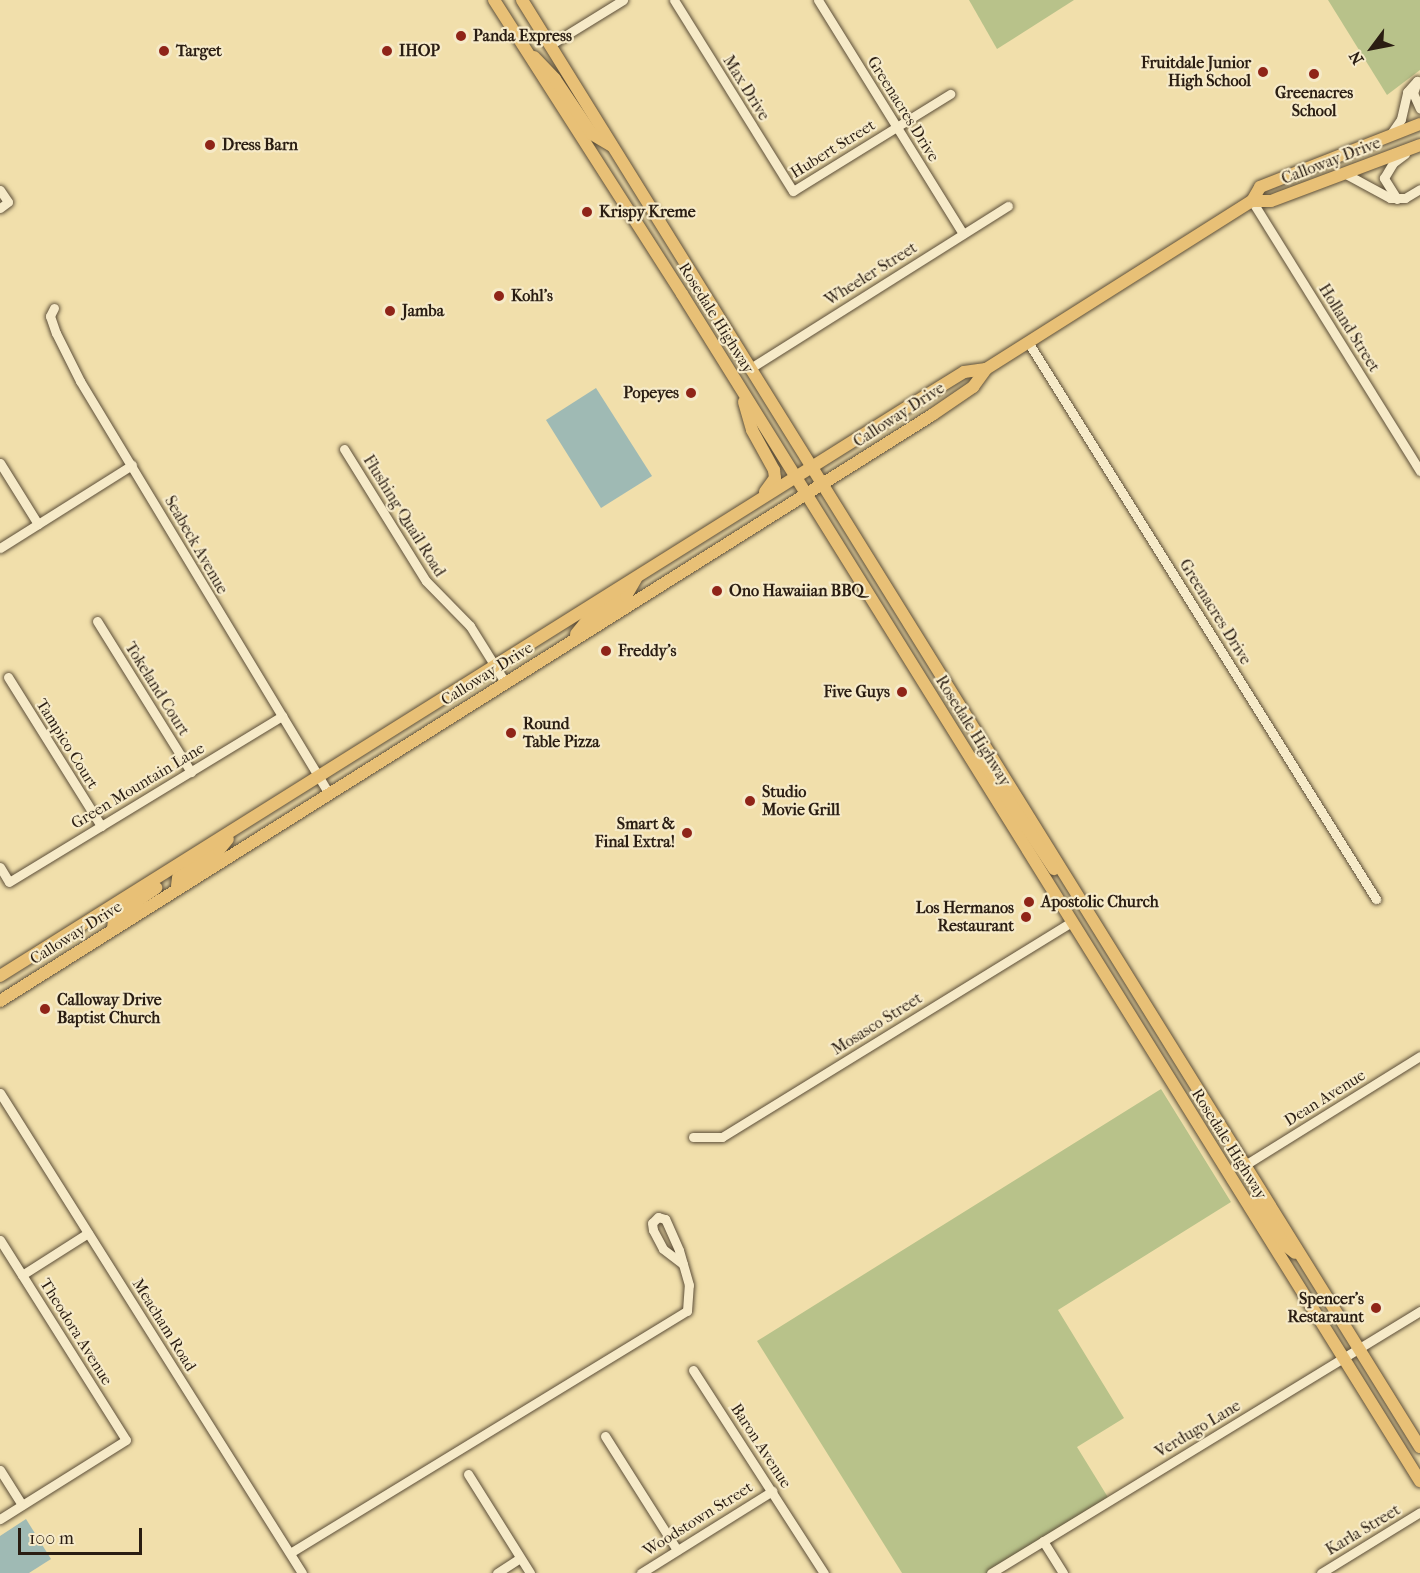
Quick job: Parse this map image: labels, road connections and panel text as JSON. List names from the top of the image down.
{
  "streets": {
    "main road": ["Calloway Drive", "Rosedale Highway"],
    "street": [
      "Max Drive",
      "Greenacres Drive",
      "Hubert Street",
      "Wheeler Street",
      "Holland Street",
      "Flushing Quail Road",
      "Seabeck Avenue",
      "Tokeland Court",
      "Tampico Court",
      "Green Mountain Lane",
      "Mosasco Street",
      "Dean Avenue",
      "Meacham Road",
      "Theodora Avenue",
      "Verdugo Lane",
      "Baron Avenue",
      "Woodstown Street",
      "Karla Street"
    ]
  },
  "crossings": [
    ["Max Drive", "Hubert Street"],
    ["Greenacres Drive", "Hubert Street"],
    ["Greenacres Drive", "Calloway Drive"],
    ["Greenacres Drive", "Wheeler Street"],
    ["Calloway Drive", "Rosedale Highway"],
    ["Calloway Drive", "Holland Street"],
    ["Calloway Drive", "Flushing Quail Road"],
    ["Calloway Drive", "Seabeck Avenue"],
    ["Wheeler Street", "Rosedale Highway"],
    ["Rosedale Highway", "Mosasco Street"],
    ["Rosedale Highway", "Dean Avenue"],
    ["Rosedale Highway", "Verdugo Lane"],
    ["Seabeck Avenue", "Green Mountain Lane"],
    ["Tokeland Court", "Green Mountain Lane"],
    ["Tampico Court", "Green Mountain Lane"],
    ["Baron Avenue", "Woodstown Street"]
  ],
  "places": [
    "Panda Express",
    "Target",
    "IHOP",
    "Fruitdale Junior High School",
    "Greenacres School",
    "Dress Barn",
    "Krispy Kreme",
    "Kohl's",
    "Jamba",
    "Popeyes",
    "Ono Hawaiian BBQ",
    "Freddy's",
    "Five Guys",
    "Round Table Pizza",
    "Studio Movie Grill",
    "Smart & Final Extra!",
    "Apostolic Church",
    "Los Hermanos Restaurant",
    "Calloway Drive Baptist Church",
    "Spencer's Restaraunt"
  ],
  "scale_bar": "100 m",
  "north": "bottom left"
}
